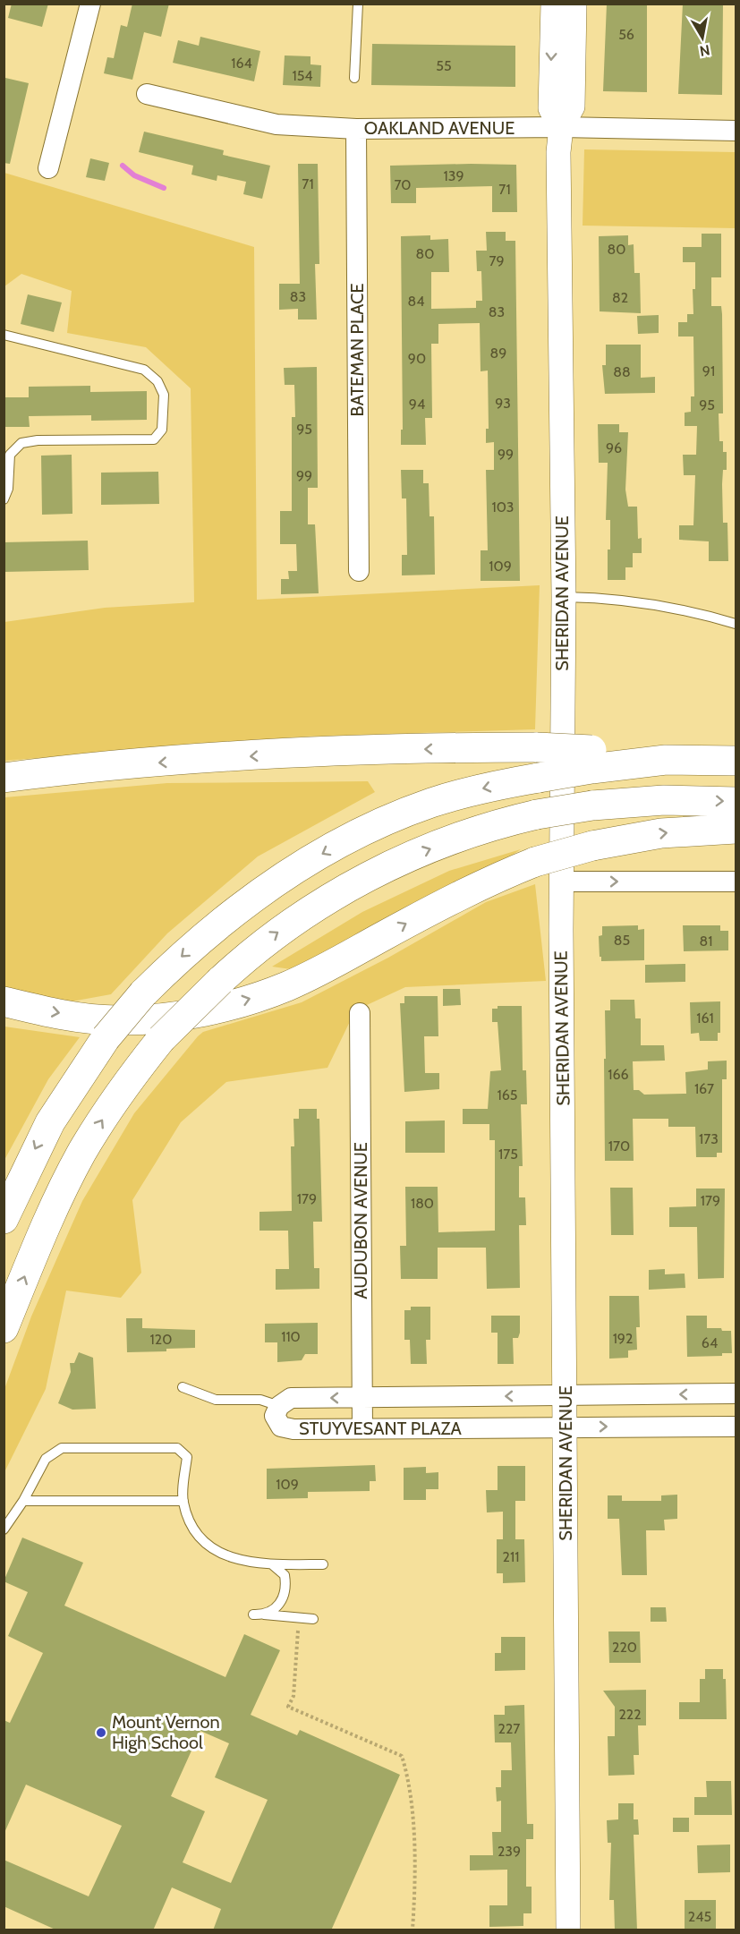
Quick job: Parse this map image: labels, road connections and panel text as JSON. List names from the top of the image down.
{
  "streets": {
    "street": [
      "OAKLAND AVENUE",
      "BATEMAN PLACE",
      "SHERIDAN AVENUE",
      "AUDUBON AVENUE",
      "STUYVESANT PLAZA"
    ]
  },
  "crossings": [
    ["OAKLAND AVENUE", "BATEMAN PLACE"],
    ["OAKLAND AVENUE", "SHERIDAN AVENUE"],
    ["SHERIDAN AVENUE", "STUYVESANT PLAZA"],
    ["AUDUBON AVENUE", "STUYVESANT PLAZA"]
  ],
  "places": ["Mount Vernon High School"],
  "house_numbers": [
    "56",
    "164",
    "55",
    "154",
    "139",
    "71",
    "70",
    "71",
    "80",
    "80",
    "79",
    "83",
    "82",
    "84",
    "83",
    "89",
    "90",
    "91",
    "88",
    "93",
    "94",
    "95",
    "95",
    "96",
    "99",
    "99",
    "103",
    "109",
    "85",
    "81",
    "161",
    "166",
    "167",
    "165",
    "173",
    "170",
    "175",
    "179",
    "179",
    "180",
    "110",
    "192",
    "120",
    "64",
    "109",
    "211",
    "220",
    "222",
    "227",
    "239",
    "245"
  ],
  "north": "bottom"
}
